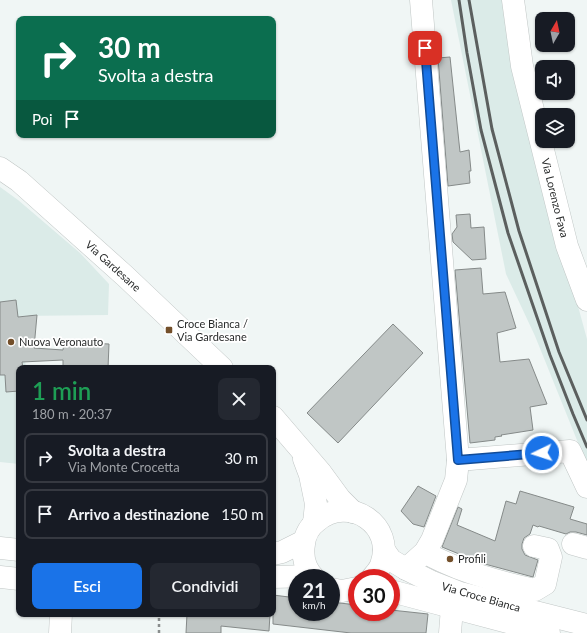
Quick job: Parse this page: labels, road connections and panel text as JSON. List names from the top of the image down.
{
  "streets": {
    "street": ["Via Lorenzo Fava", "Via Gardesane", "Via Croce Bianca"]
  },
  "places": {
    "transit": ["Croce Bianca / Via Gardesane"],
    "other": ["Nuova Veronauto", "Profili"]
  },
  "north": "top",
  "page": {
    "turn": ["30 m", "Svolta a destra"],
    "then": "Poi",
    "heading": ["1 min", "180 m · 20:37"],
    "list": [
      {
        "name": "Svolta a destra",
        "note": "Via Monte Crocetta",
        "value": "30 m"
      },
      {
        "name": "Arrivo a destinazione",
        "value": "150 m"
      }
    ],
    "buttons": ["Esci", "Condividi"],
    "speed": "21 km/h",
    "limit": "30"
  }
}
